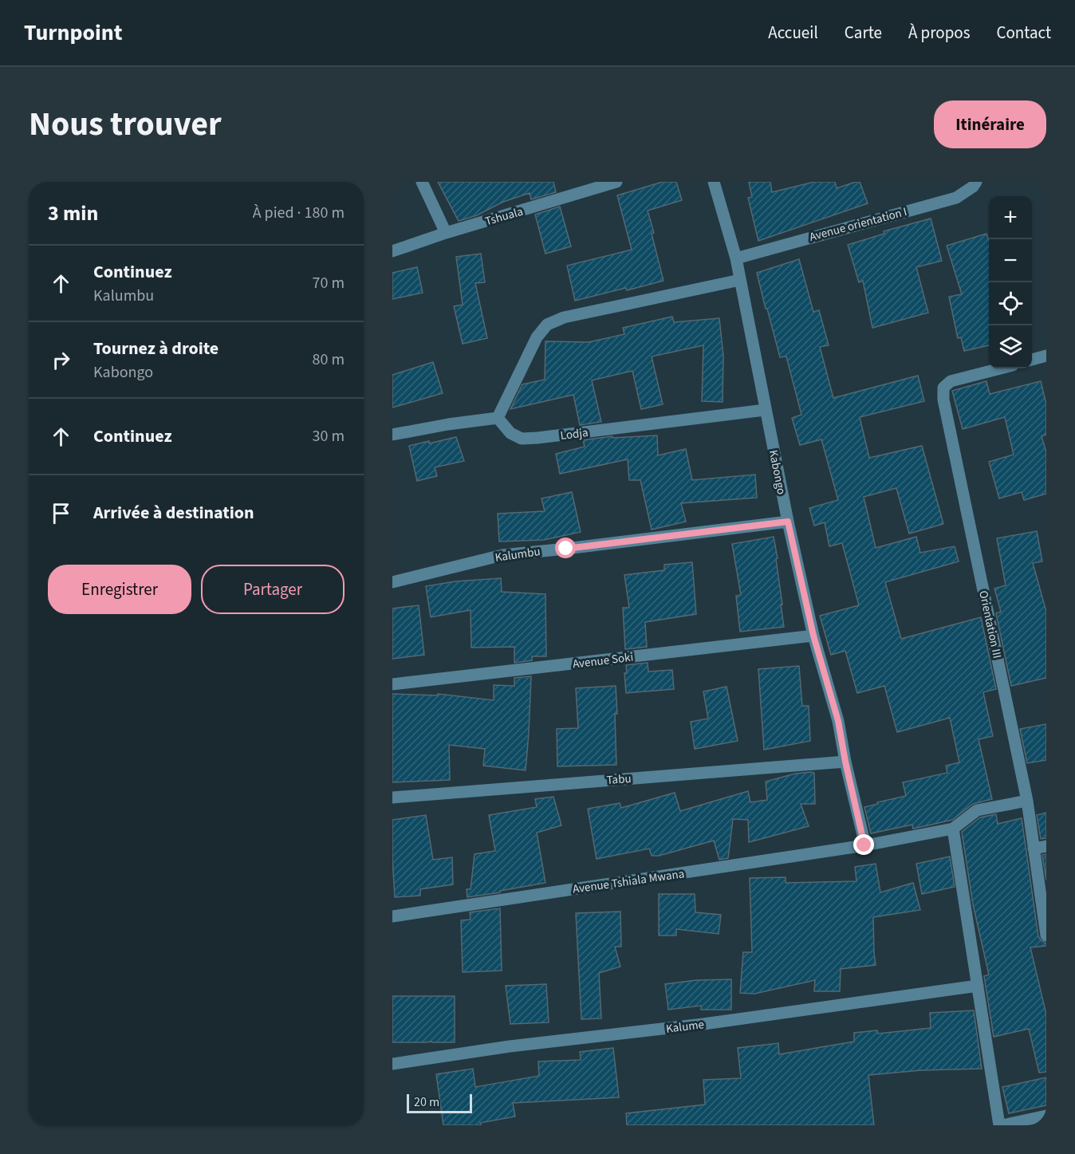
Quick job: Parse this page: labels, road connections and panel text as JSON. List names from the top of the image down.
{
  "streets": {
    "street": [
      "Tshuala",
      "Avenue orientation I",
      "Lodja",
      "Kabongo",
      "Kalumbu",
      "Orientation III",
      "Avenue Soki",
      "Tabu",
      "Avenue Tshiala Mwana",
      "Kalume"
    ]
  },
  "crossings": [
    ["Avenue orientation I", "Kabongo"],
    ["Lodja", "Kabongo"],
    ["Kabongo", "Kalumbu"],
    ["Kabongo", "Avenue Soki"],
    ["Kabongo", "Tabu"],
    ["Kabongo", "Avenue Tshiala Mwana"]
  ],
  "scale_bar": "20 m",
  "page": {
    "header": "Turnpoint",
    "nav": [
      "Accueil",
      "Carte",
      "À propos",
      "Contact"
    ],
    "title": "Nous trouver",
    "buttons": [
      "Itinéraire",
      ["Enregistrer", "Partager"]
    ],
    "heading": ["3 min", "À pied · 180 m"],
    "map_buttons": ["+", "−"],
    "list": [
      ["Continuez", "Kalumbu", "70 m"],
      ["Tournez à droite", "Kabongo", "80 m"],
      ["Continuez", "30 m"],
      "Arrivée à destination"
    ],
    "scale": "20 m"
  }
}
